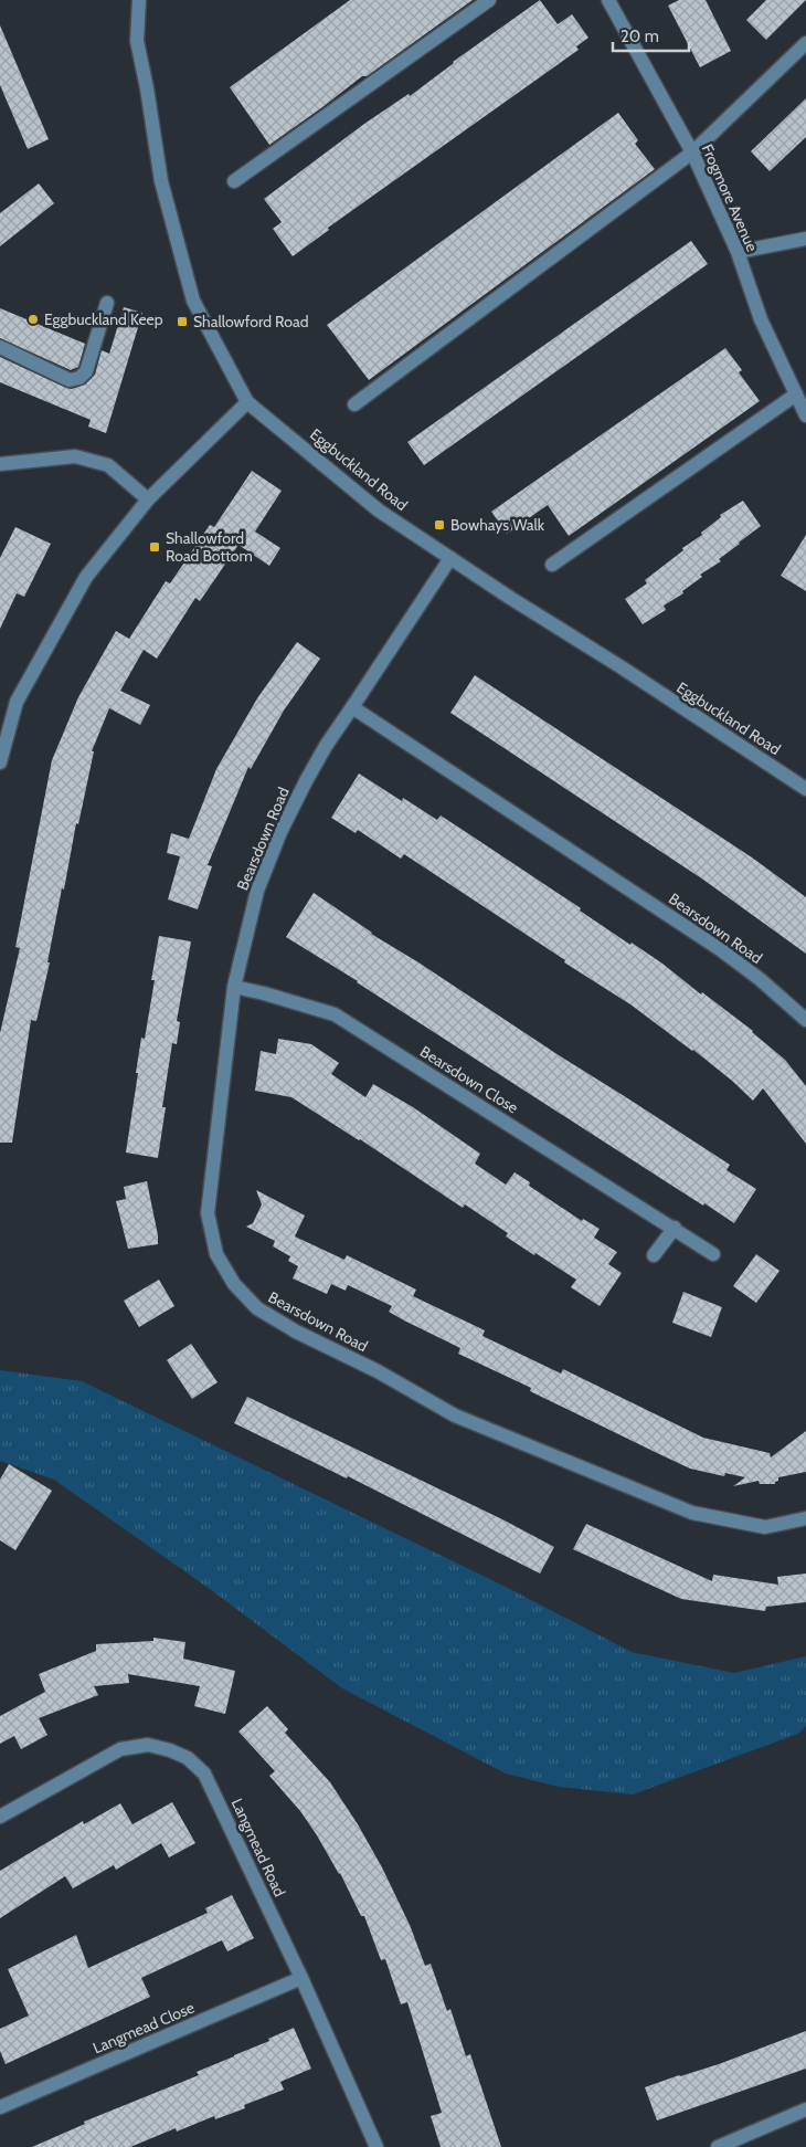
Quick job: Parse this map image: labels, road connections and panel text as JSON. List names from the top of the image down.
{
  "streets": {
    "street": [
      "Frogmore Avenue",
      "Eggbuckland Road",
      "Bearsdown Road",
      "Bearsdown Close",
      "Langmead Road",
      "Langmead Close"
    ]
  },
  "crossings": [
    ["Eggbuckland Road", "Bearsdown Road"],
    ["Bearsdown Road", "Bearsdown Close"],
    ["Langmead Road", "Langmead Close"]
  ],
  "places": {
    "other": ["Eggbuckland Keep"],
    "transit": ["Shallowford Road", "Bowhays Walk", "Shallowford Road Bottom"]
  },
  "scale_bar": "20 m"
}
